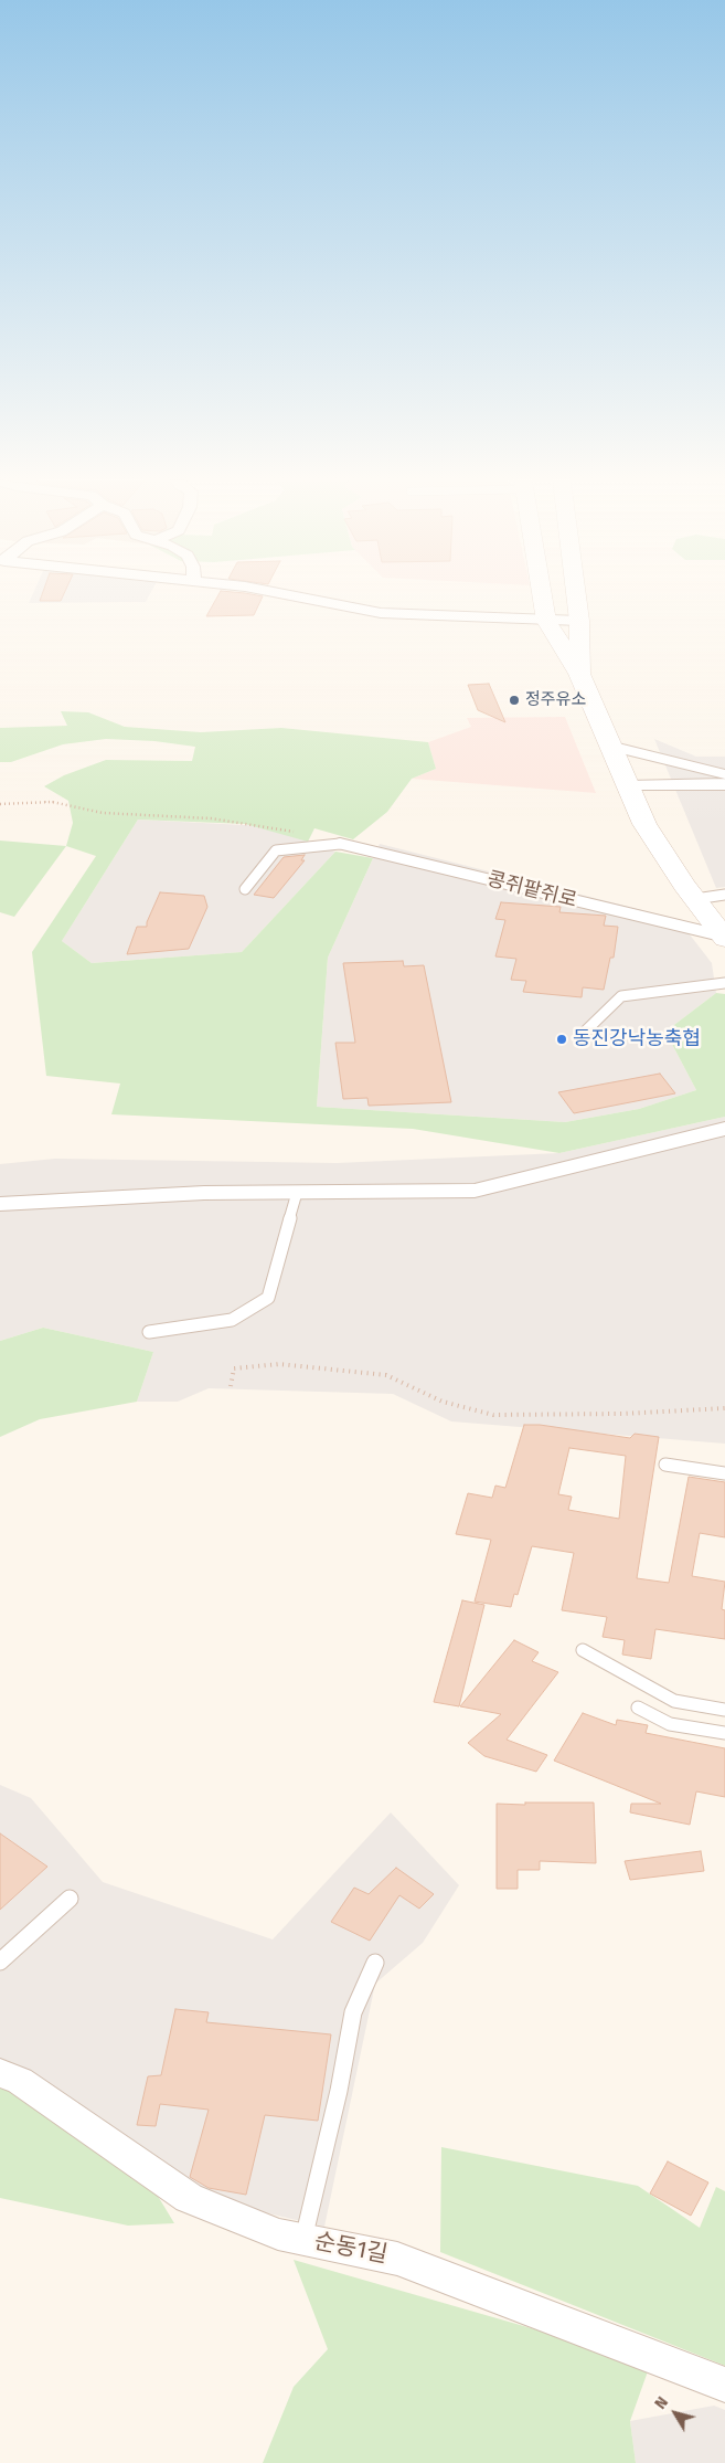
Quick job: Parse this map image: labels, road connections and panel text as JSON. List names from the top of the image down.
{
  "streets": {
    "main road": ["콩쥐팥쥐로"],
    "street": ["순동1길"]
  },
  "places": ["정주유소", "동진강낙농축협"],
  "north": "top left"
}
